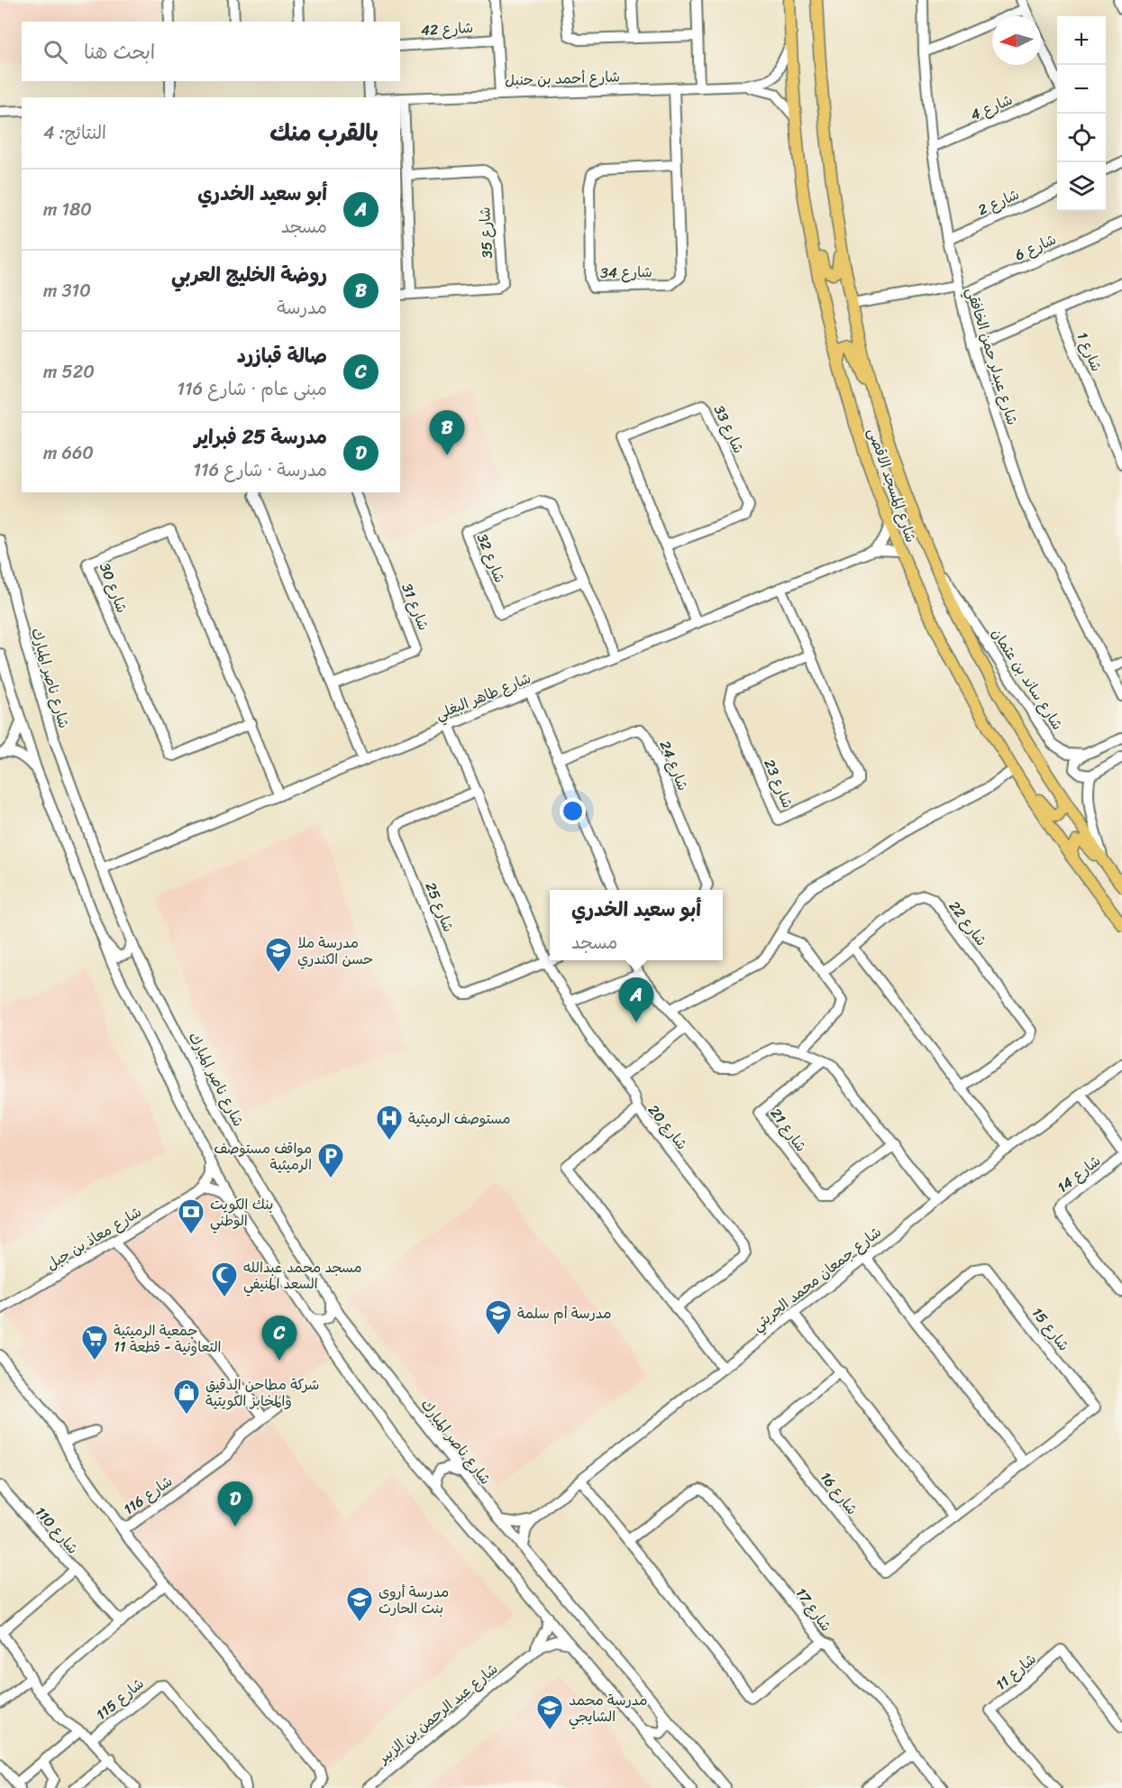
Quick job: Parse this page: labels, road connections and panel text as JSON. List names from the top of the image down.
{
  "streets": {
    "main road": ["شارع المسجد الاقصى"],
    "street": [
      "شارع 42",
      "شارع أحمد بن حنبل",
      "شارع 4",
      "شارع 2",
      "شارع 35",
      "شارع 6",
      "شارع 34",
      "شارع 1",
      "شارع عبدلر حمن الخافقي",
      "شارع 33",
      "شارع 32",
      "شارع 30",
      "شارع 31",
      "شارع ناصر المبارك",
      "شارع ساند بن عثمان",
      "شارع طاهر البغلي",
      "شارع 24",
      "شارع 23",
      "شارع 25",
      "شارع 22",
      "شارع 20",
      "شارع 21",
      "شارع 14",
      "شارع معاذ بن جبل",
      "شارع جمعان محمد الحريتي",
      "شارع 15",
      "شارع 16",
      "شارع 116",
      "شارع 110",
      "شارع 17",
      "شارع 11",
      "شارع 115",
      "شارع عبد الرحمن بن الزبير"
    ]
  },
  "crossings": [
    ["شارع أحمد بن حنبل", "شارع 34"],
    ["شارع أحمد بن حنبل", "شارع المسجد الاقصى"],
    ["شارع 4", "شارع عبدلر حمن الخافقي"],
    ["شارع 2", "شارع عبدلر حمن الخافقي"],
    ["شارع 6", "شارع عبدلر حمن الخافقي"],
    ["شارع 33", "شارع طاهر البغلي"],
    ["شارع المسجد الاقصى", "شارع ساند بن عثمان"],
    ["شارع المسجد الاقصى", "شارع طاهر البغلي"],
    ["شارع 32", "شارع طاهر البغلي"],
    ["شارع 30", "شارع طاهر البغلي"],
    ["شارع ناصر المبارك", "شارع طاهر البغلي"],
    ["شارع ناصر المبارك", "شارع جمعان محمد الحريتي"],
    ["شارع طاهر البغلي", "شارع 23"],
    ["شارع 20", "شارع جمعان محمد الحريتي"],
    ["شارع جمعان محمد الحريتي", "شارع 17"],
    ["شارع 15", "شارع 16"],
    ["شارع 110", "شارع 115"]
  ],
  "places": {
    "school or university": [
      "مدرسة ملا حسن الكندري",
      "مدرسة أم سلمة",
      "مدرسة أروى بنت الحارث",
      "مدرسة محمد الشايجي"
    ],
    "hospital": ["مستوصف الرميثية"],
    "parking": ["مواقف مستوصف الرميثية"],
    "bank": ["بنك الكويت الوطني"],
    "mosque": ["مسجد محمد عبدالله السعد المنيفي"],
    "supermarket": ["جمعية الرميثية التعاونية - قطعة 11"],
    "shop": ["شركة مطاحن الدقيق والمخابز الكويتية"]
  },
  "north": "left",
  "page": {
    "map_buttons": ["+", "−"],
    "search": "ابحث هنا",
    "heading": ["بالقرب منك", "النتائج: 4"],
    "list": [
      {
        "mark": "A",
        "name": "أبو سعيد الخدري",
        "note": "مسجد",
        "value": "180 m"
      },
      {
        "mark": "B",
        "name": "روضة الخليج العربي",
        "note": "مدرسة",
        "value": "310 m"
      },
      {
        "mark": "C",
        "name": "صالة قبازرد",
        "note": "مبنى عام · شارع 116",
        "value": "520 m"
      },
      {
        "mark": "D",
        "name": "مدرسة 25 فبراير",
        "note": "مدرسة · شارع 116",
        "value": "660 m"
      }
    ],
    "pins": [
      "B",
      "A",
      "C",
      "D"
    ],
    "popup": ["أبو سعيد الخدري", "مسجد"]
  }
}
